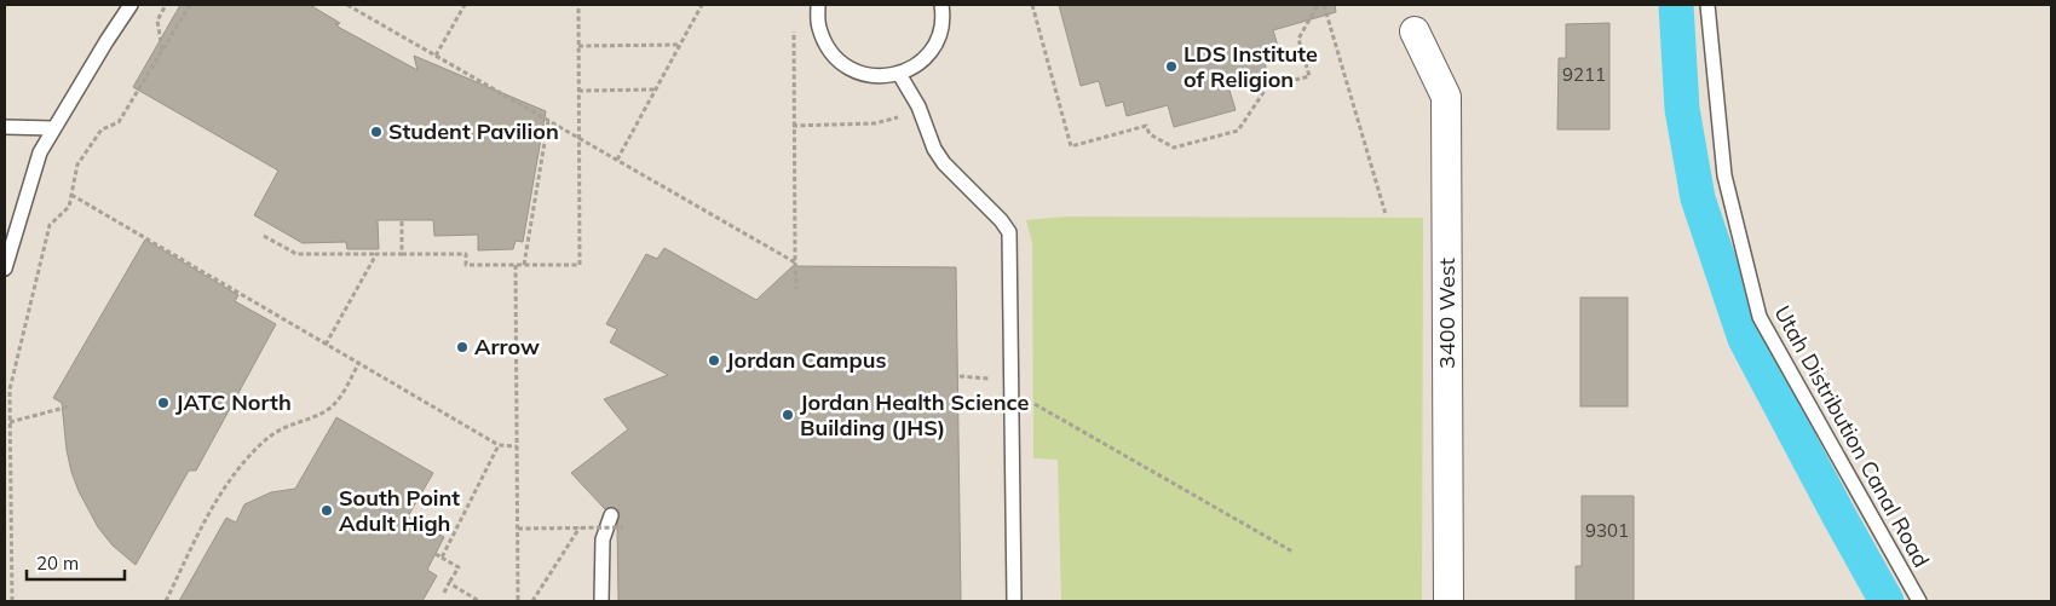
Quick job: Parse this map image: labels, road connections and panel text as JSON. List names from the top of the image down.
{
  "streets": {
    "street": ["3400 West"],
    "lane": ["Utah Distribution Canal Road"]
  },
  "places": [
    "LDS Institute of Religion",
    "Student Pavilion",
    "Arrow",
    "Jordan Campus",
    "JATC North",
    "Jordan Health Science Building (JHS)",
    "South Point Adult High"
  ],
  "house_numbers": ["9211", "9301"],
  "scale_bar": "20 m"
}
